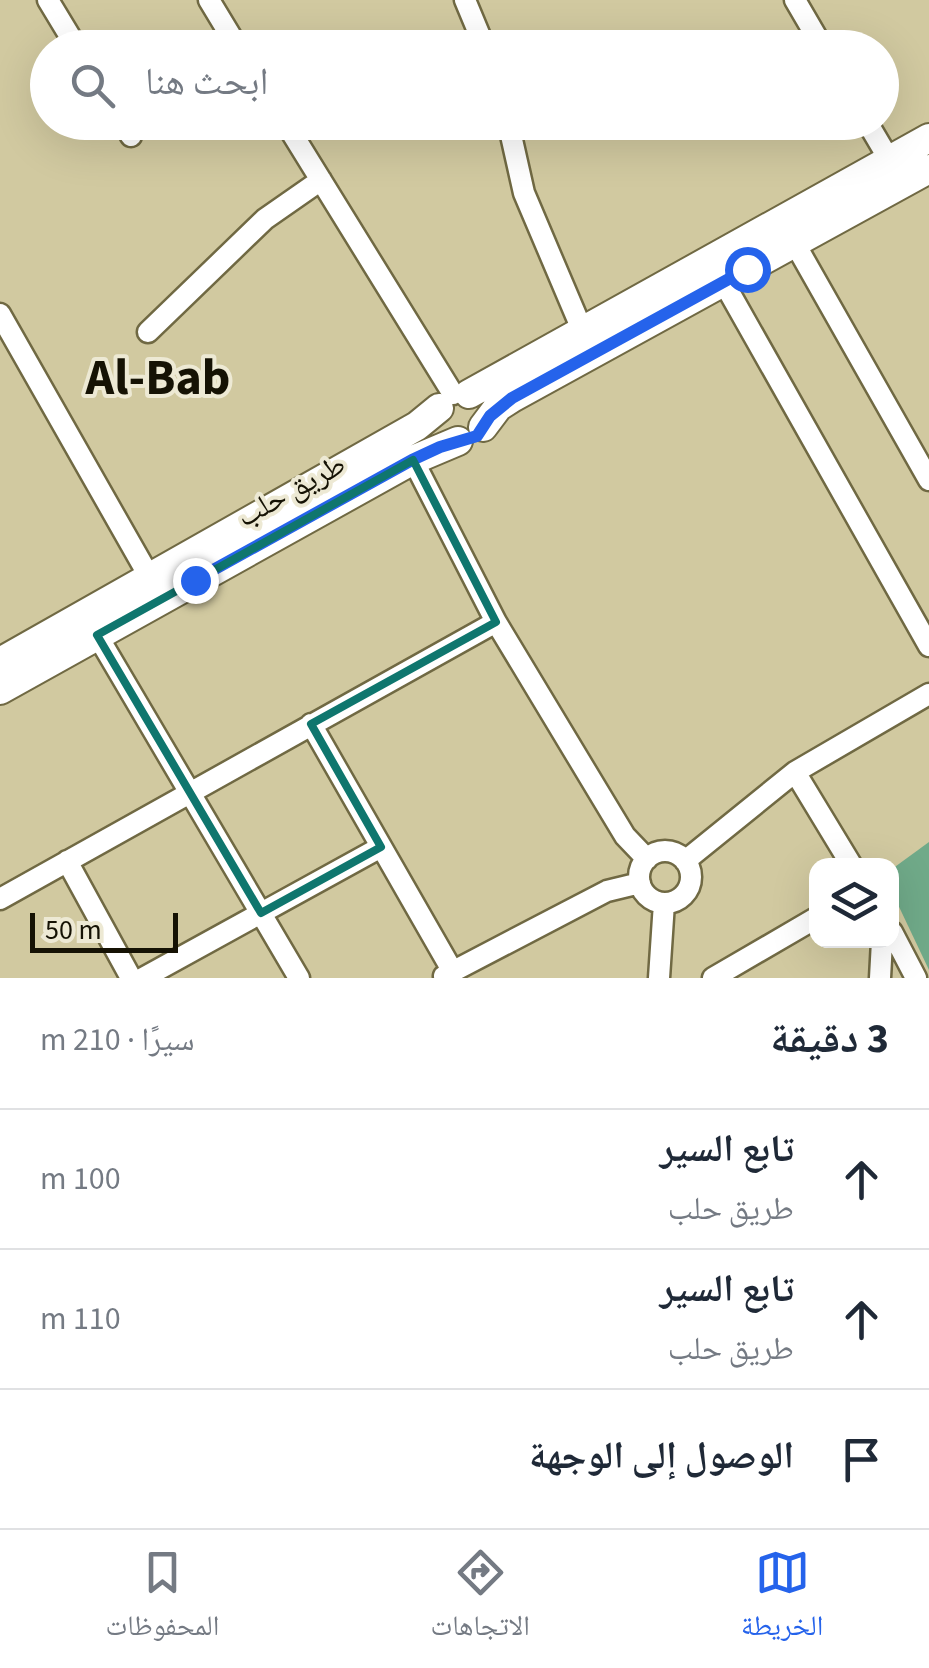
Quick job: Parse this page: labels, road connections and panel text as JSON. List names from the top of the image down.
{
  "streets": {
    "main road": ["طريق حلب"]
  },
  "districts": ["Al-Bab"],
  "scale_bar": "50 m",
  "page": {
    "search": "ابحث هنا",
    "scale": "50 m",
    "heading": ["3 دقيقة", "سيرًا · 210 m"],
    "list": [
      ["تابع السير", "طريق حلب", "100 m"],
      ["تابع السير", "طريق حلب", "110 m"],
      "الوصول إلى الوجهة"
    ],
    "nav": ["الخريطة", "الاتجاهات", "المحفوظات"]
  }
}
